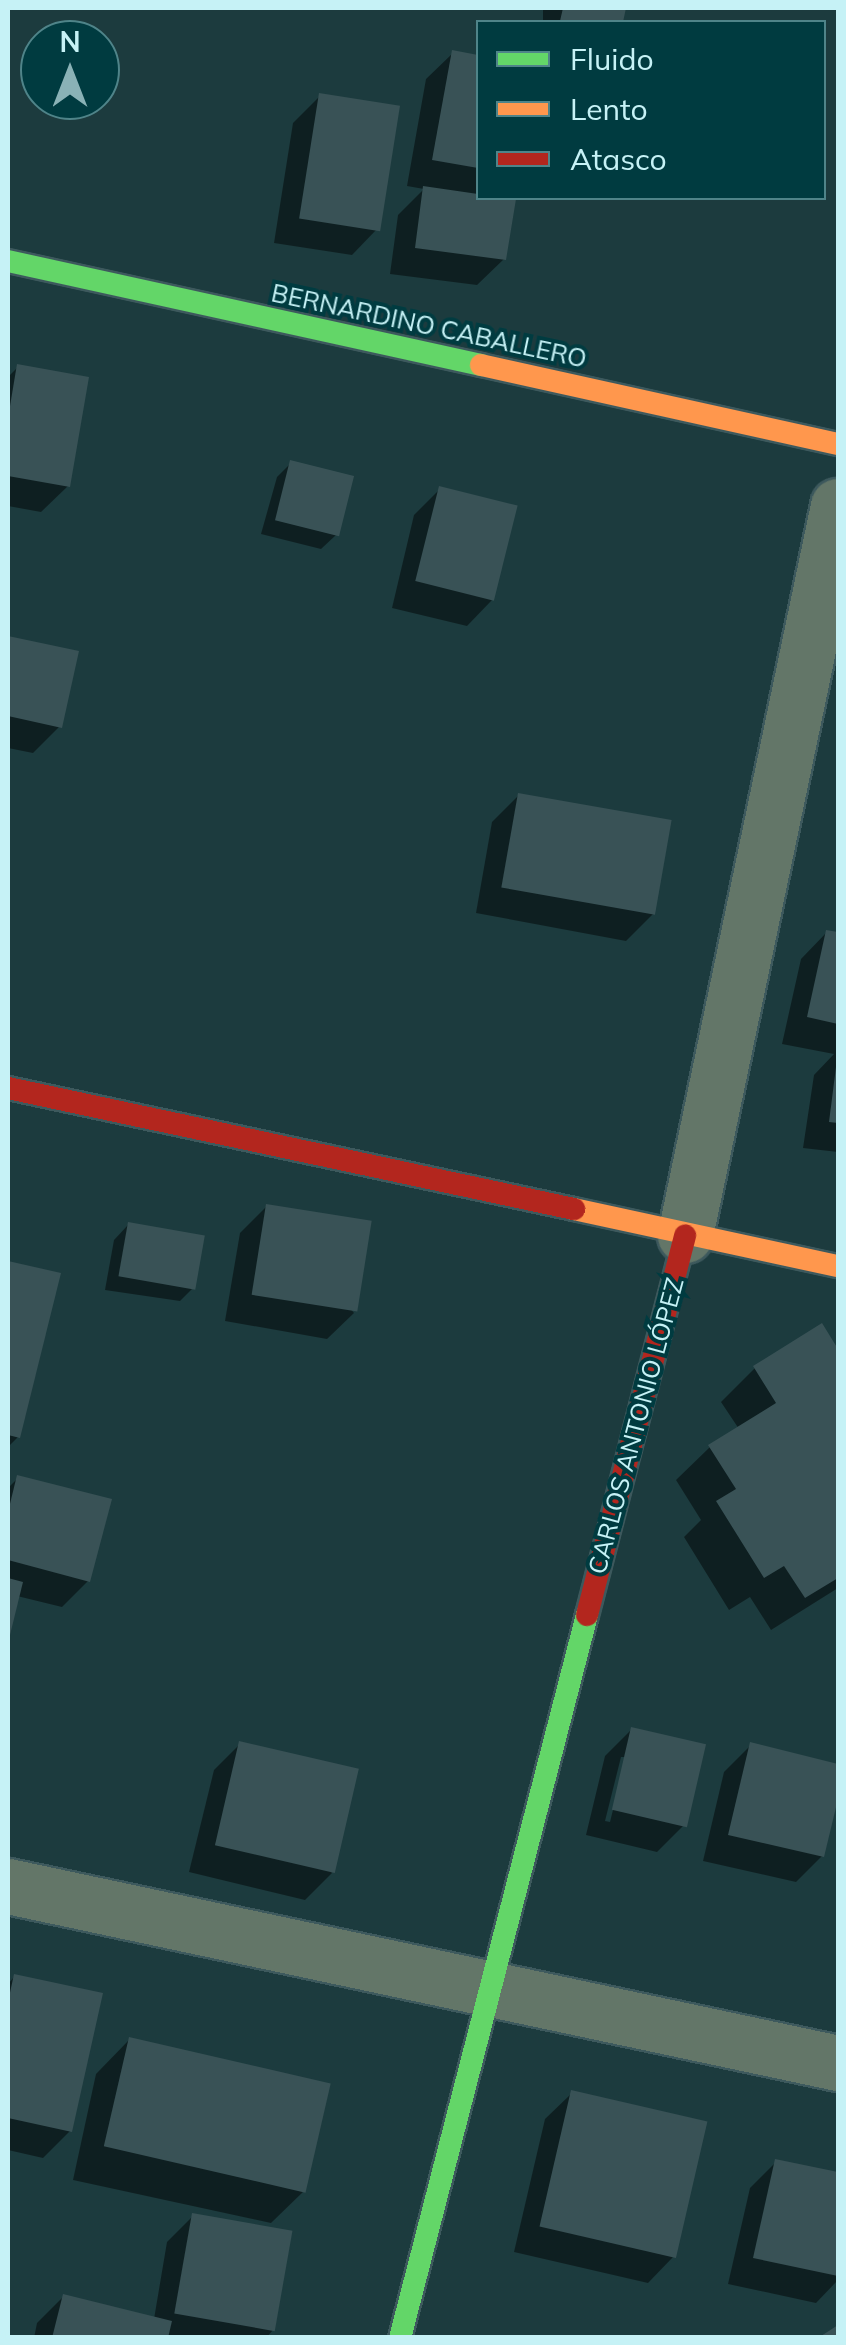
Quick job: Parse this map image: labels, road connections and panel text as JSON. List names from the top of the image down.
{
  "streets": {
    "street": ["BERNARDINO CABALLERO", "CARLOS ANTONIO LÓPEZ"]
  },
  "legend": ["Fluido", "Lento", "Atasco"],
  "north": "top"
}
